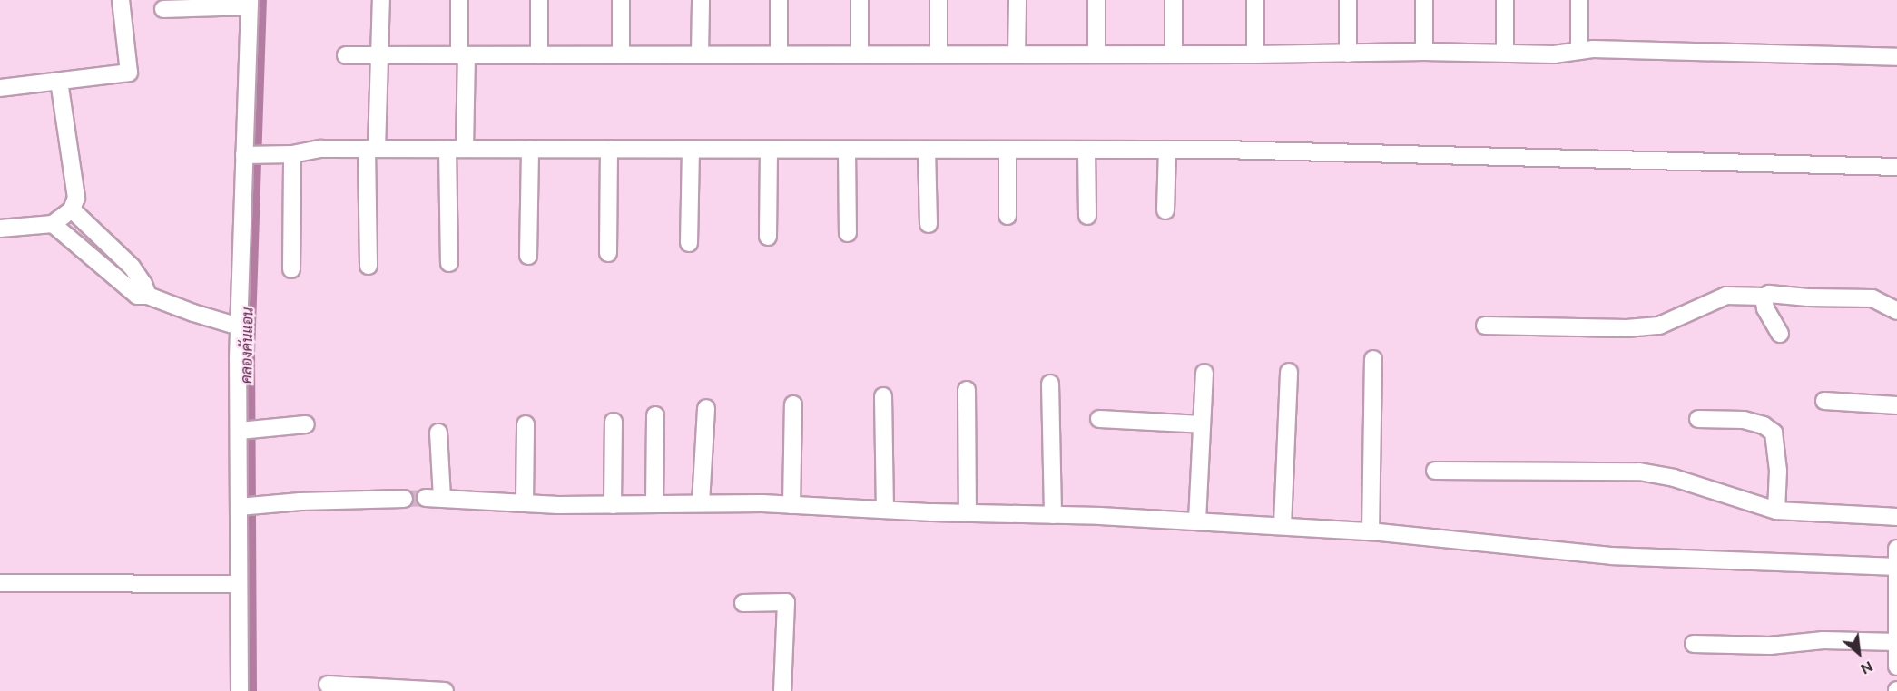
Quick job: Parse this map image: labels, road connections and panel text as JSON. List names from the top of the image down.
{
  "water": ["คลองคันแอน"],
  "north": "bottom right"
}
